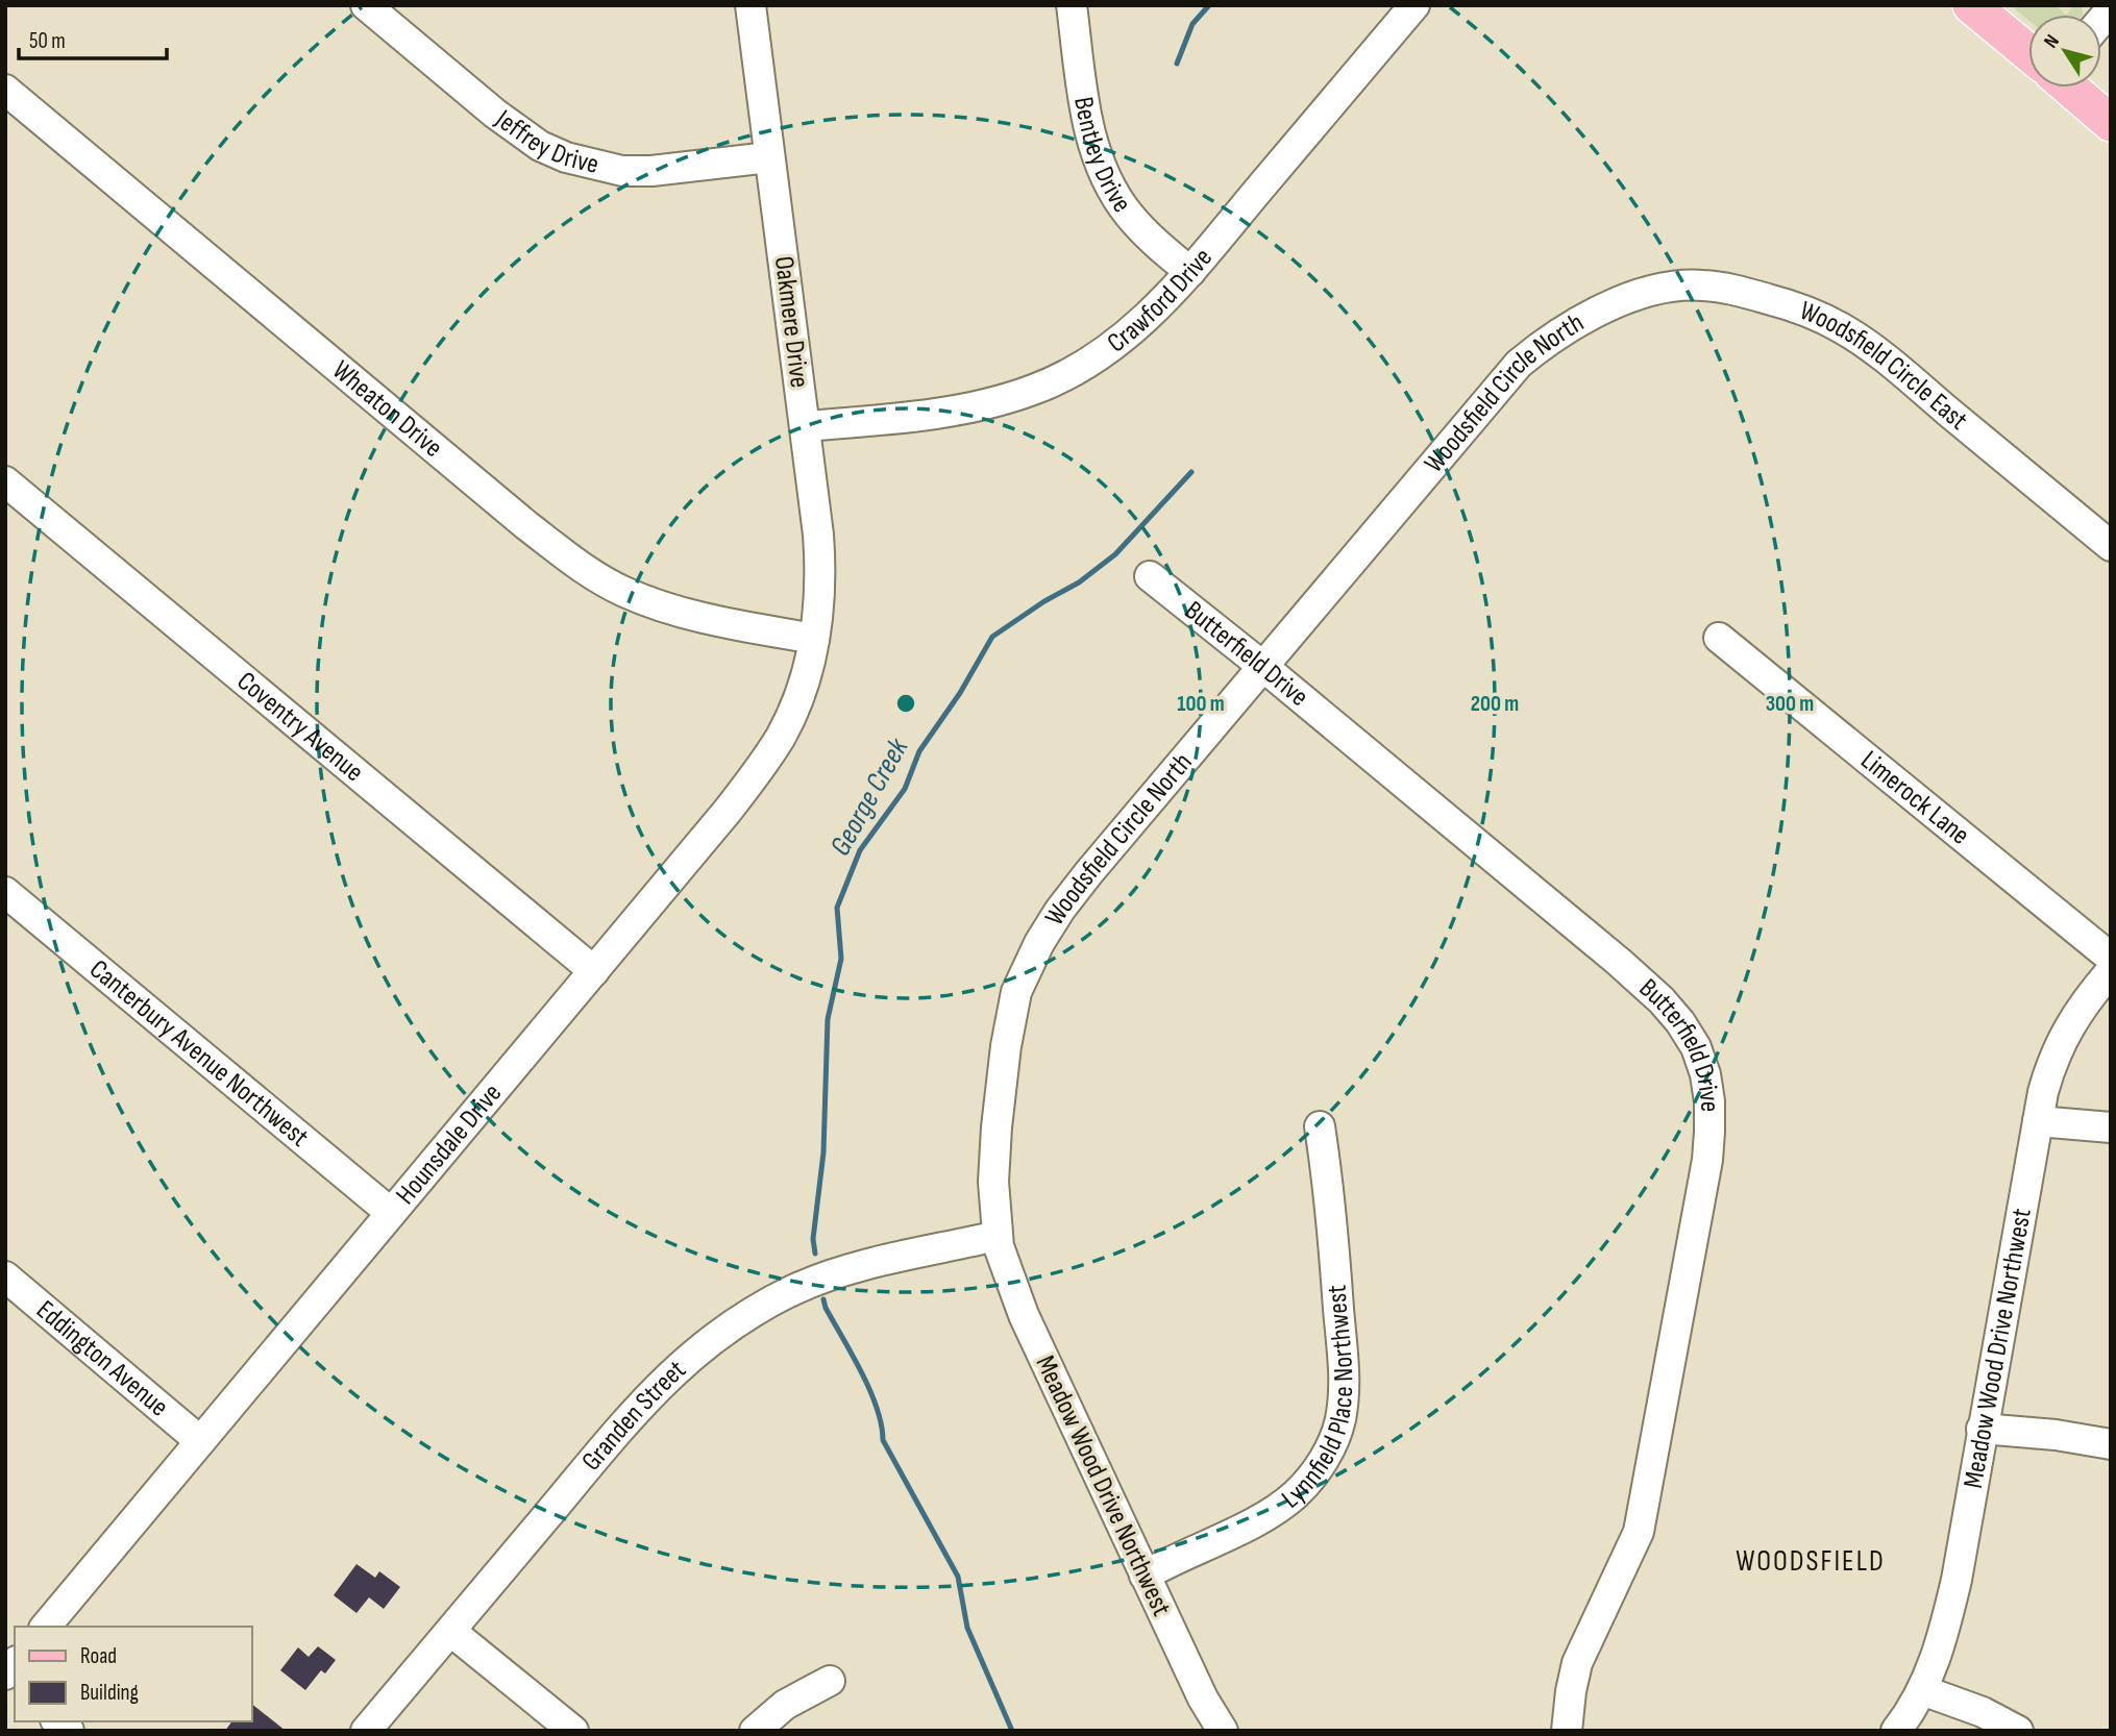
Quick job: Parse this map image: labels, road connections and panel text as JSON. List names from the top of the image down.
{
  "streets": {
    "street": [
      "Jeffrey Drive",
      "Bentley Drive",
      "Crawford Drive",
      "Oakmere Drive",
      "Woodsfield Circle East",
      "Woodsfield Circle North",
      "Wheaton Drive",
      "Butterfield Drive",
      "Coventry Avenue",
      "Limerock Lane",
      "Canterbury Avenue Northwest",
      "Hounsdale Drive",
      "Meadow Wood Drive Northwest",
      "Eddington Avenue",
      "Lynnfield Place Northwest",
      "Granden Street"
    ]
  },
  "crossings": [
    ["Jeffrey Drive", "Oakmere Drive"],
    ["Bentley Drive", "Crawford Drive"],
    ["Crawford Drive", "Oakmere Drive"],
    ["Oakmere Drive", "Wheaton Drive"],
    ["Oakmere Drive", "Hounsdale Drive"],
    ["Woodsfield Circle East", "Woodsfield Circle North"],
    ["Woodsfield Circle North", "Butterfield Drive"],
    ["Woodsfield Circle North", "Meadow Wood Drive Northwest"],
    ["Woodsfield Circle North", "Granden Street"],
    ["Wheaton Drive", "Hounsdale Drive"],
    ["Coventry Avenue", "Hounsdale Drive"],
    ["Canterbury Avenue Northwest", "Hounsdale Drive"],
    ["Hounsdale Drive", "Eddington Avenue"],
    ["Meadow Wood Drive Northwest", "Lynnfield Place Northwest"],
    ["Meadow Wood Drive Northwest", "Granden Street"]
  ],
  "districts": ["WOODSFIELD"],
  "water": ["George Creek"],
  "legend": ["Road", "Building"],
  "scale_bar": "50 m",
  "north": "top left",
  "rings": ["100 m", "200 m", "300 m"]
}
